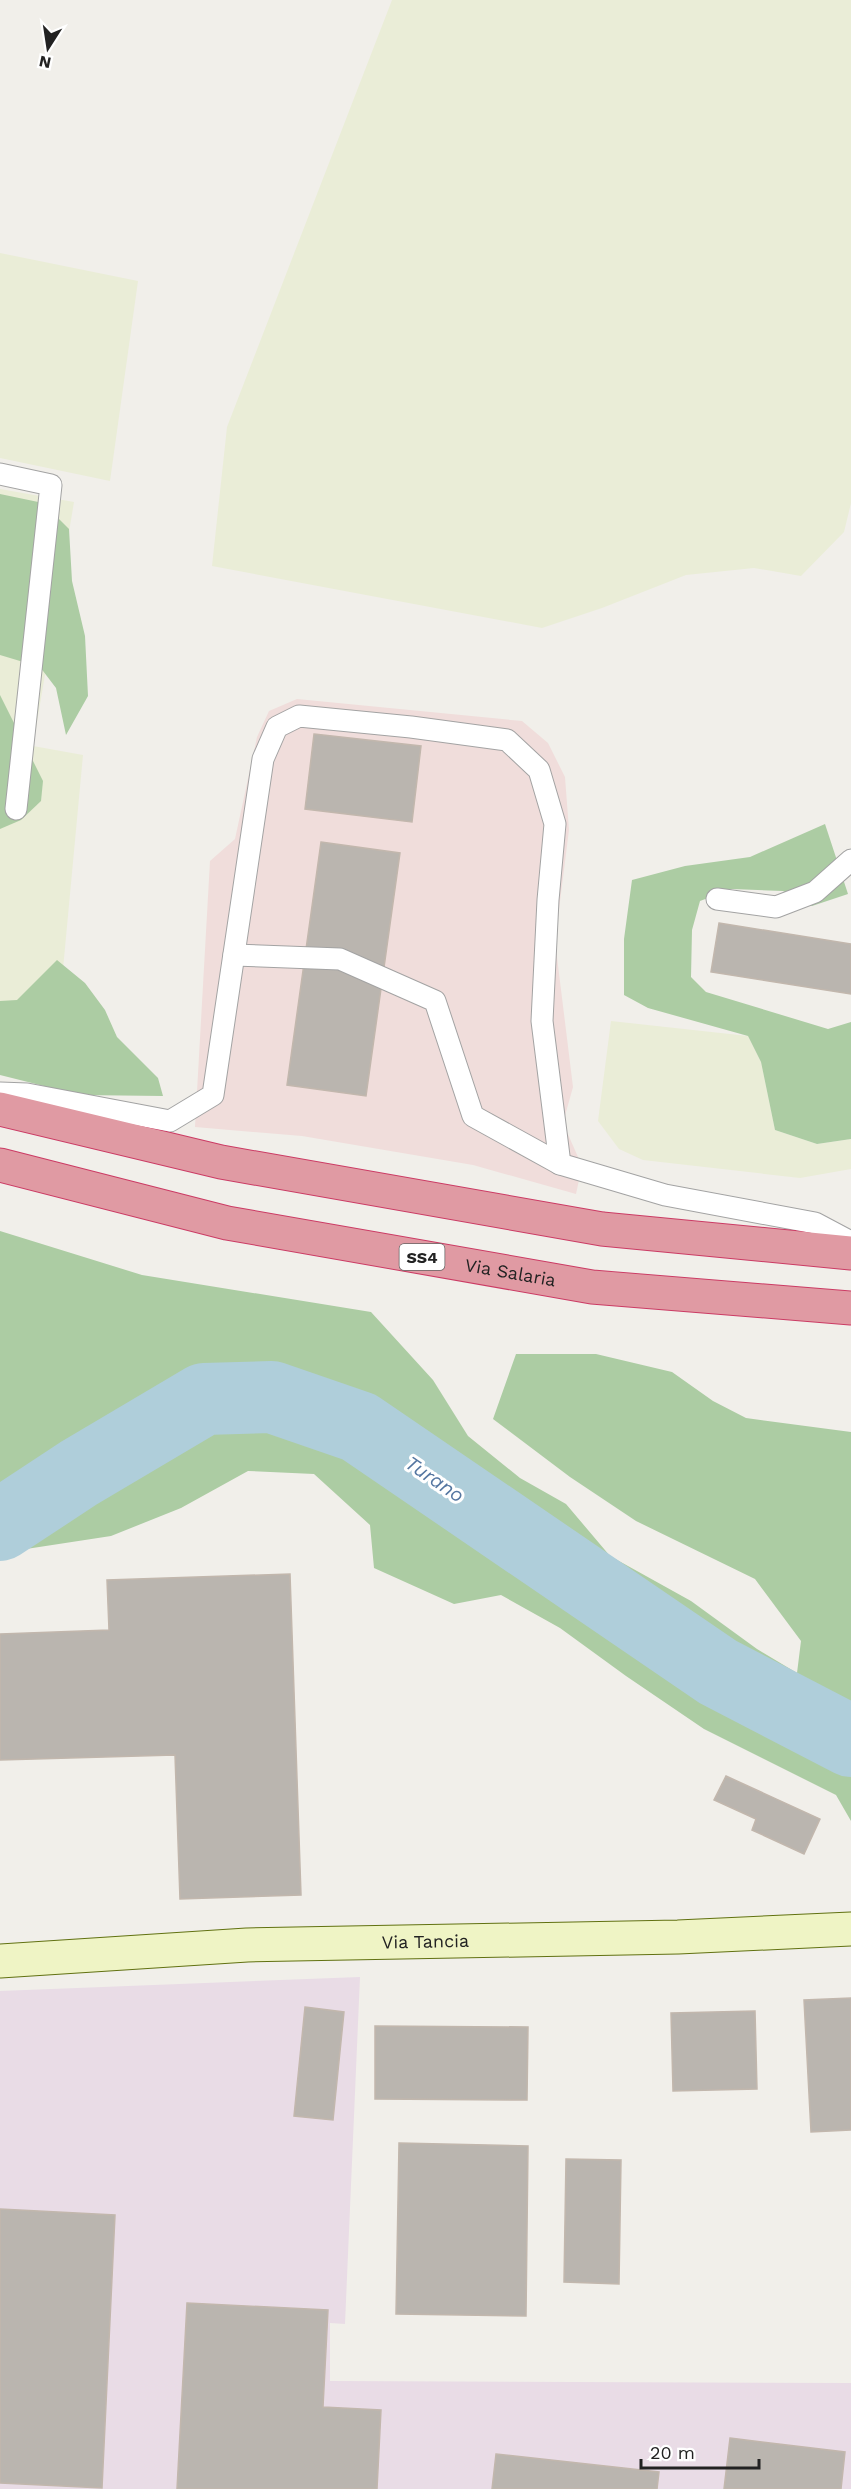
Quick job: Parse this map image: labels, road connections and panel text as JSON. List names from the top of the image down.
{
  "streets": {
    "highway": ["SS4", "Via Salaria"],
    "main road": ["Via Tancia"]
  },
  "water": ["Turano"],
  "scale_bar": "20 m",
  "north": "bottom"
}
